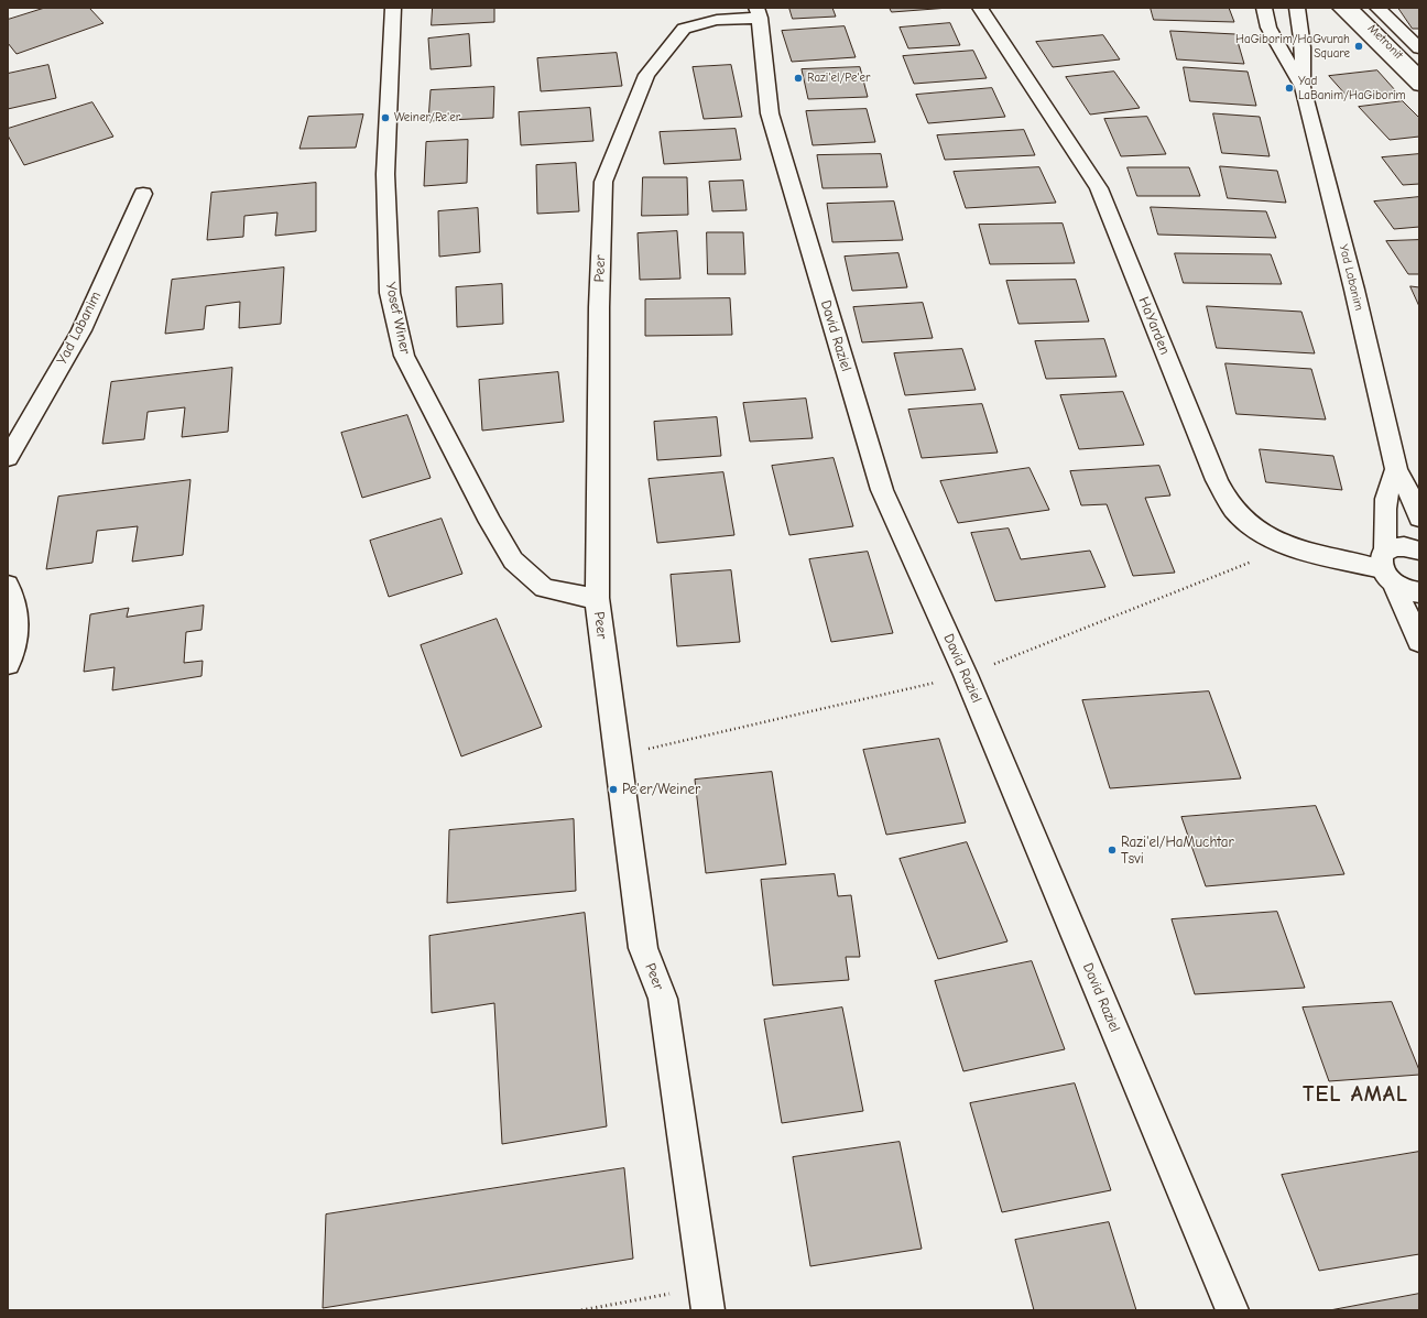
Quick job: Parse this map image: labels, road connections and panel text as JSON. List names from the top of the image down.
{
  "streets": {
    "street": [
      "Peer",
      "Yad Labanim",
      "Yosef Winer",
      "HaYarden",
      "David Raziel"
    ],
    "lane": ["Metronit"]
  },
  "crossings": [
    ["Peer", "Yosef Winer"],
    ["Peer", "David Raziel"]
  ],
  "districts": ["TEL AMAL"],
  "places": [
    "HaGiborim/HaGvurah Square",
    "Razi'el/Pe'er",
    "Yad LaBanim/HaGiborim",
    "Weiner/Pe'er",
    "Pe'er/Weiner",
    "Razi'el/HaMuchtar Tsvi"
  ]
}
